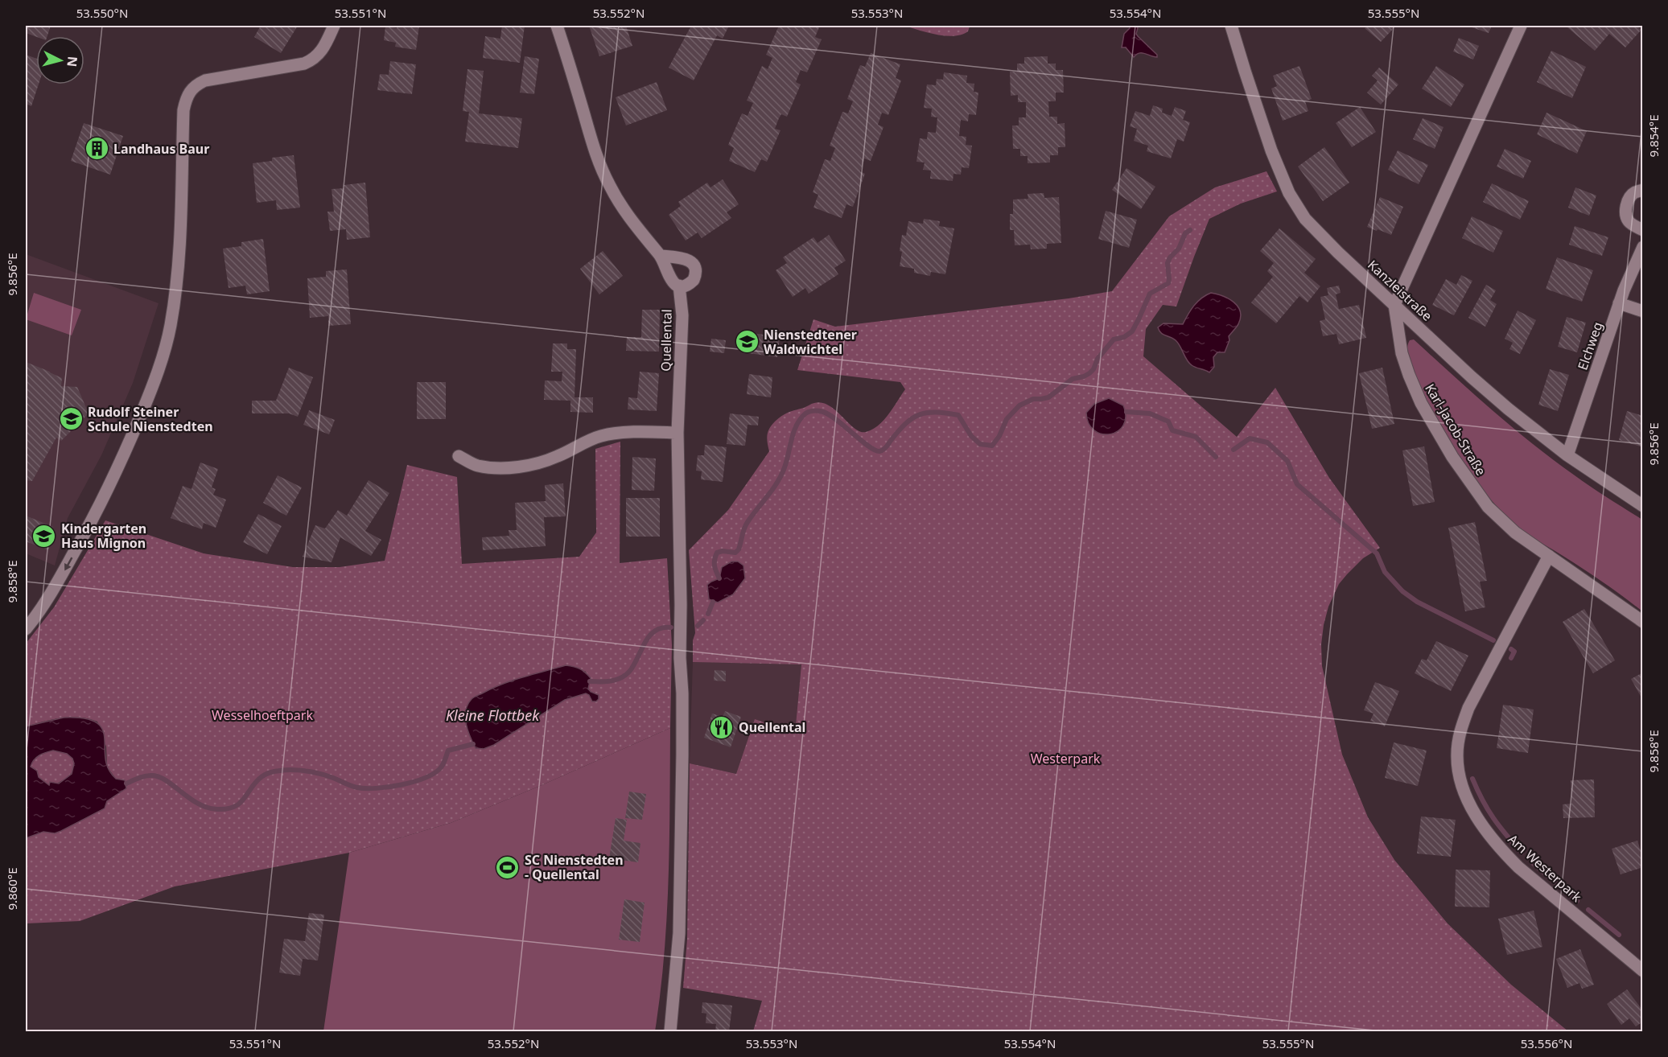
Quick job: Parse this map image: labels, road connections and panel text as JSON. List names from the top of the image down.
{
  "streets": {
    "street": [
      "Kanzleistraße",
      "Quellental",
      "Elchweg",
      "Karl-Jacob-Straße",
      "Am Westerpark"
    ]
  },
  "crossings": [
    ["Kanzleistraße", "Elchweg"],
    ["Kanzleistraße", "Karl-Jacob-Straße"],
    ["Karl-Jacob-Straße", "Am Westerpark"]
  ],
  "water": ["Kleine Flottbek"],
  "parks": ["Wesselhoeftpark", "Westerpark"],
  "places": {
    "building": ["Landhaus Baur"],
    "school or university": ["Nienstedtener Waldwichtel", "Rudolf Steiner Schule Nienstedten", "Kindergarten Haus Mignon"],
    "restaurant": ["Quellental"],
    "sports": ["SC Nienstedten - Quellental"]
  },
  "north": "right",
  "coordinates": [
    "53.550°N",
    "53.551°N",
    "53.552°N",
    "53.553°N",
    "53.554°N",
    "53.555°N",
    "9.854°E",
    "9.856°E",
    "9.858°E",
    "9.860°E",
    "53.556°N"
  ]
}
